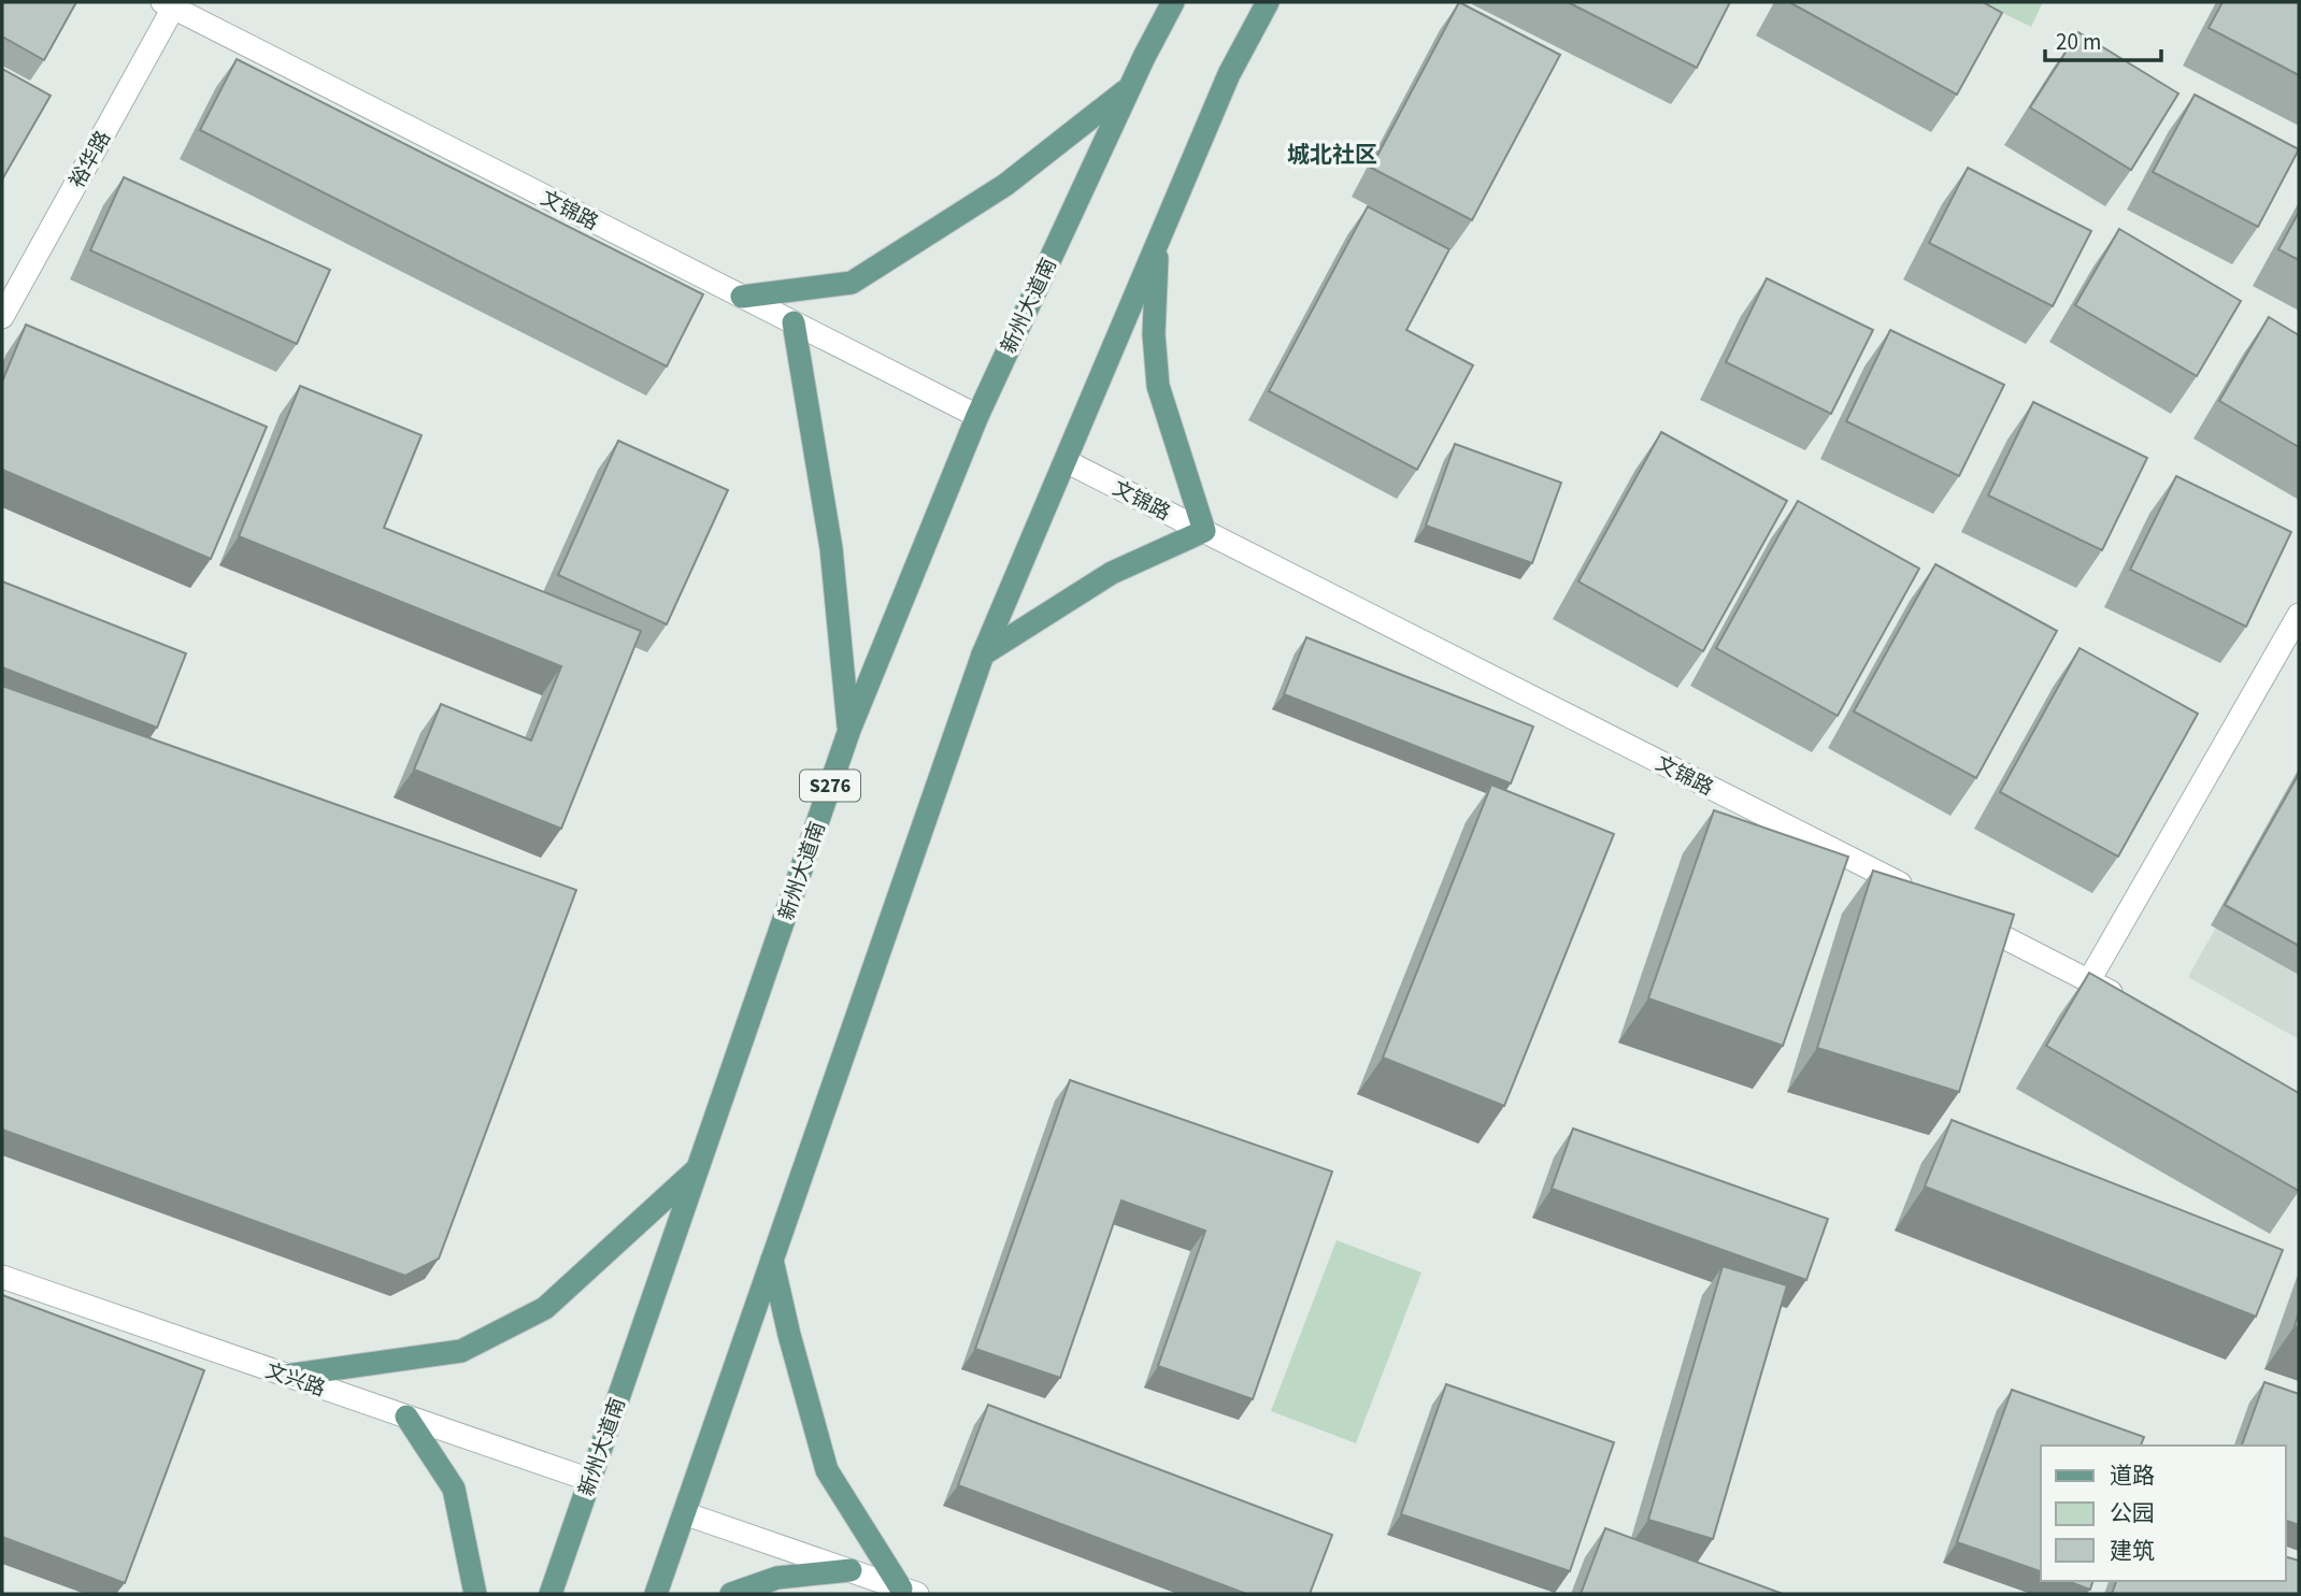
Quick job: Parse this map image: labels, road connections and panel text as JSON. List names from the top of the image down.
{
  "streets": {
    "main road": ["新州大道南", "S276"],
    "street": ["裕华路", "文锦路", "文兴路"]
  },
  "crossings": [
    ["裕华路", "文锦路"],
    ["文锦路", "新州大道南"],
    ["新州大道南", "文兴路"]
  ],
  "districts": ["城北社区"],
  "legend": ["道路", "公园", "建筑"],
  "scale_bar": "20 m"
}
